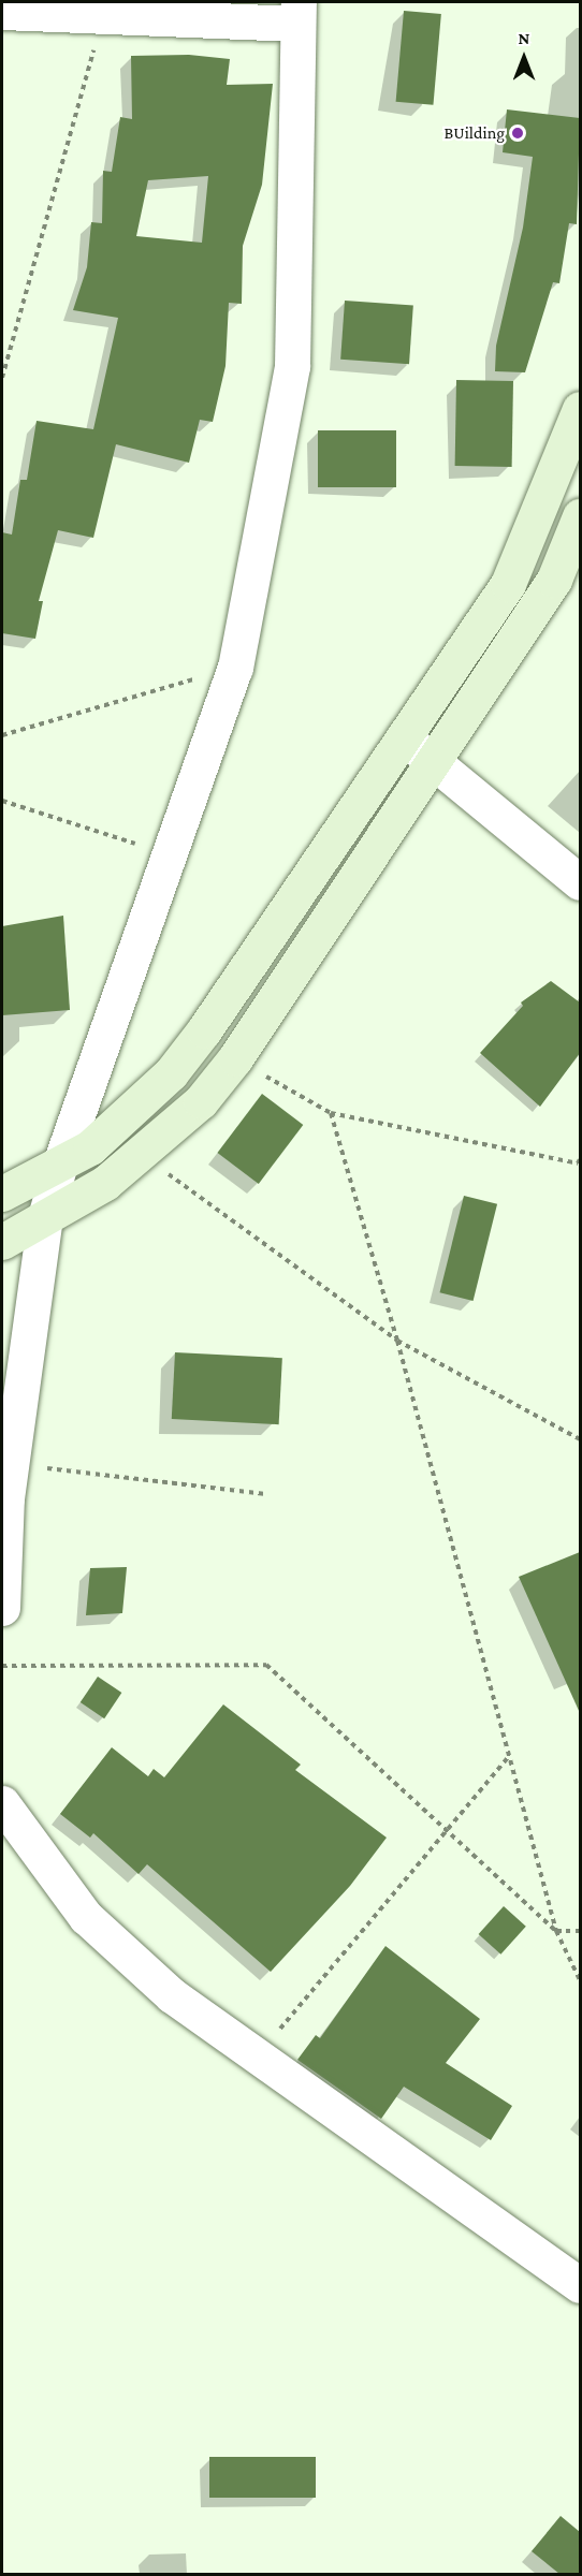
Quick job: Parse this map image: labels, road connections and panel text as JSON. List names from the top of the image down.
{
  "places": ["BUilding"],
  "north": "top"
}
